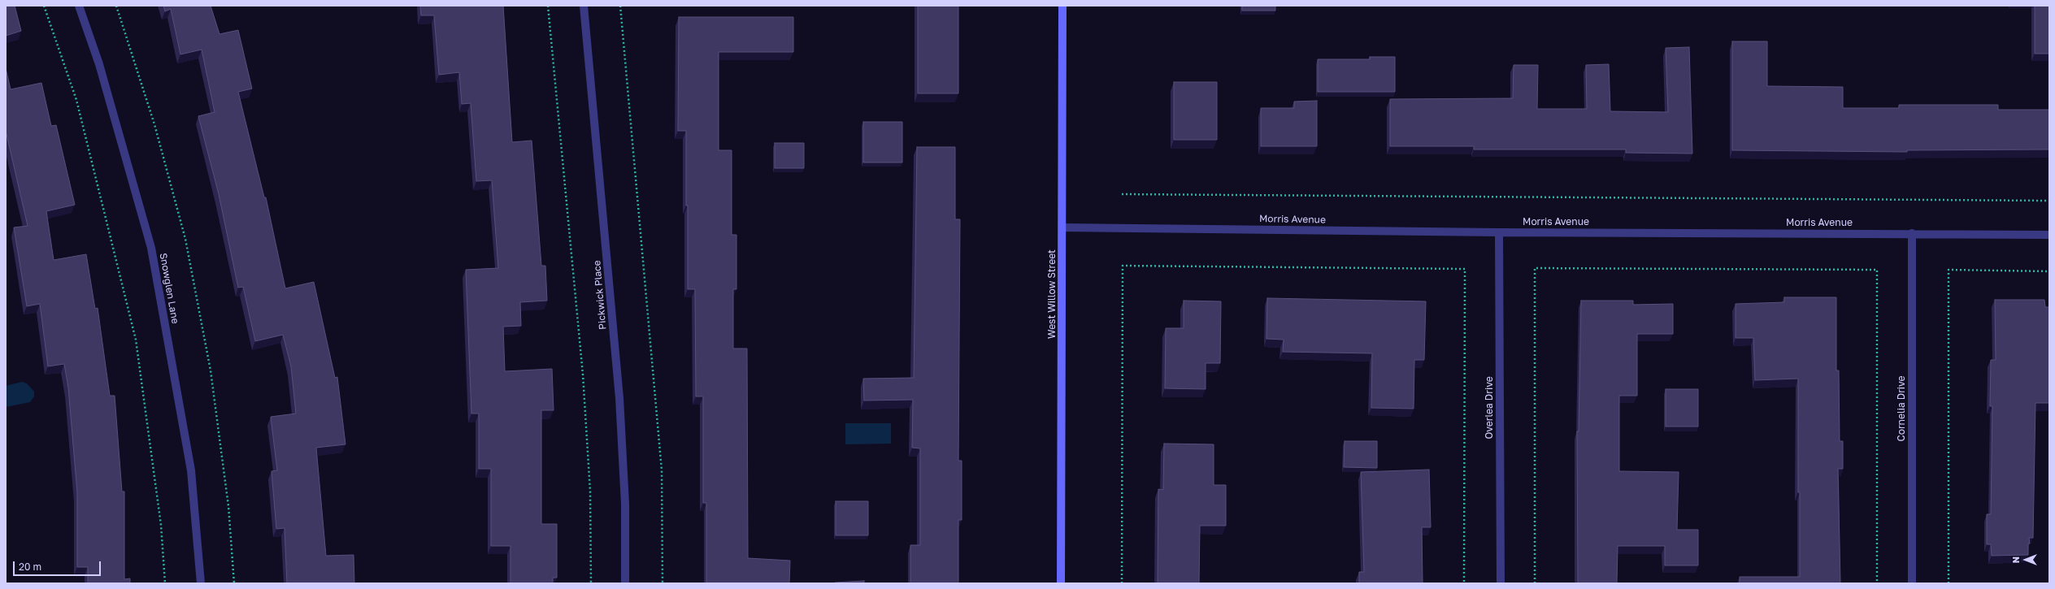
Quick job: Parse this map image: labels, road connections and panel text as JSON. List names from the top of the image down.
{
  "streets": {
    "street": [
      "Morris Avenue",
      "Snowglen Lane",
      "West Willow Street",
      "Pickwick Place",
      "Overlea Drive",
      "Cornelia Drive"
    ]
  },
  "crossings": [
    ["Morris Avenue", "West Willow Street"],
    ["Morris Avenue", "Overlea Drive"],
    ["Morris Avenue", "Cornelia Drive"]
  ],
  "scale_bar": "20 m",
  "north": "left"
}
